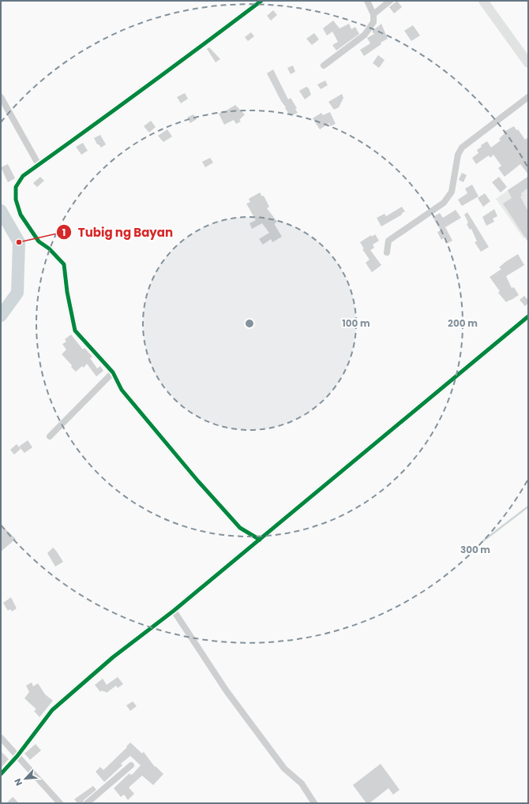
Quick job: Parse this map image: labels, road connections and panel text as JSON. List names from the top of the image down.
{
  "places": ["Tubig ng Bayan"],
  "north": "bottom left",
  "rings": ["100 m", "200 m", "300 m"]
}
